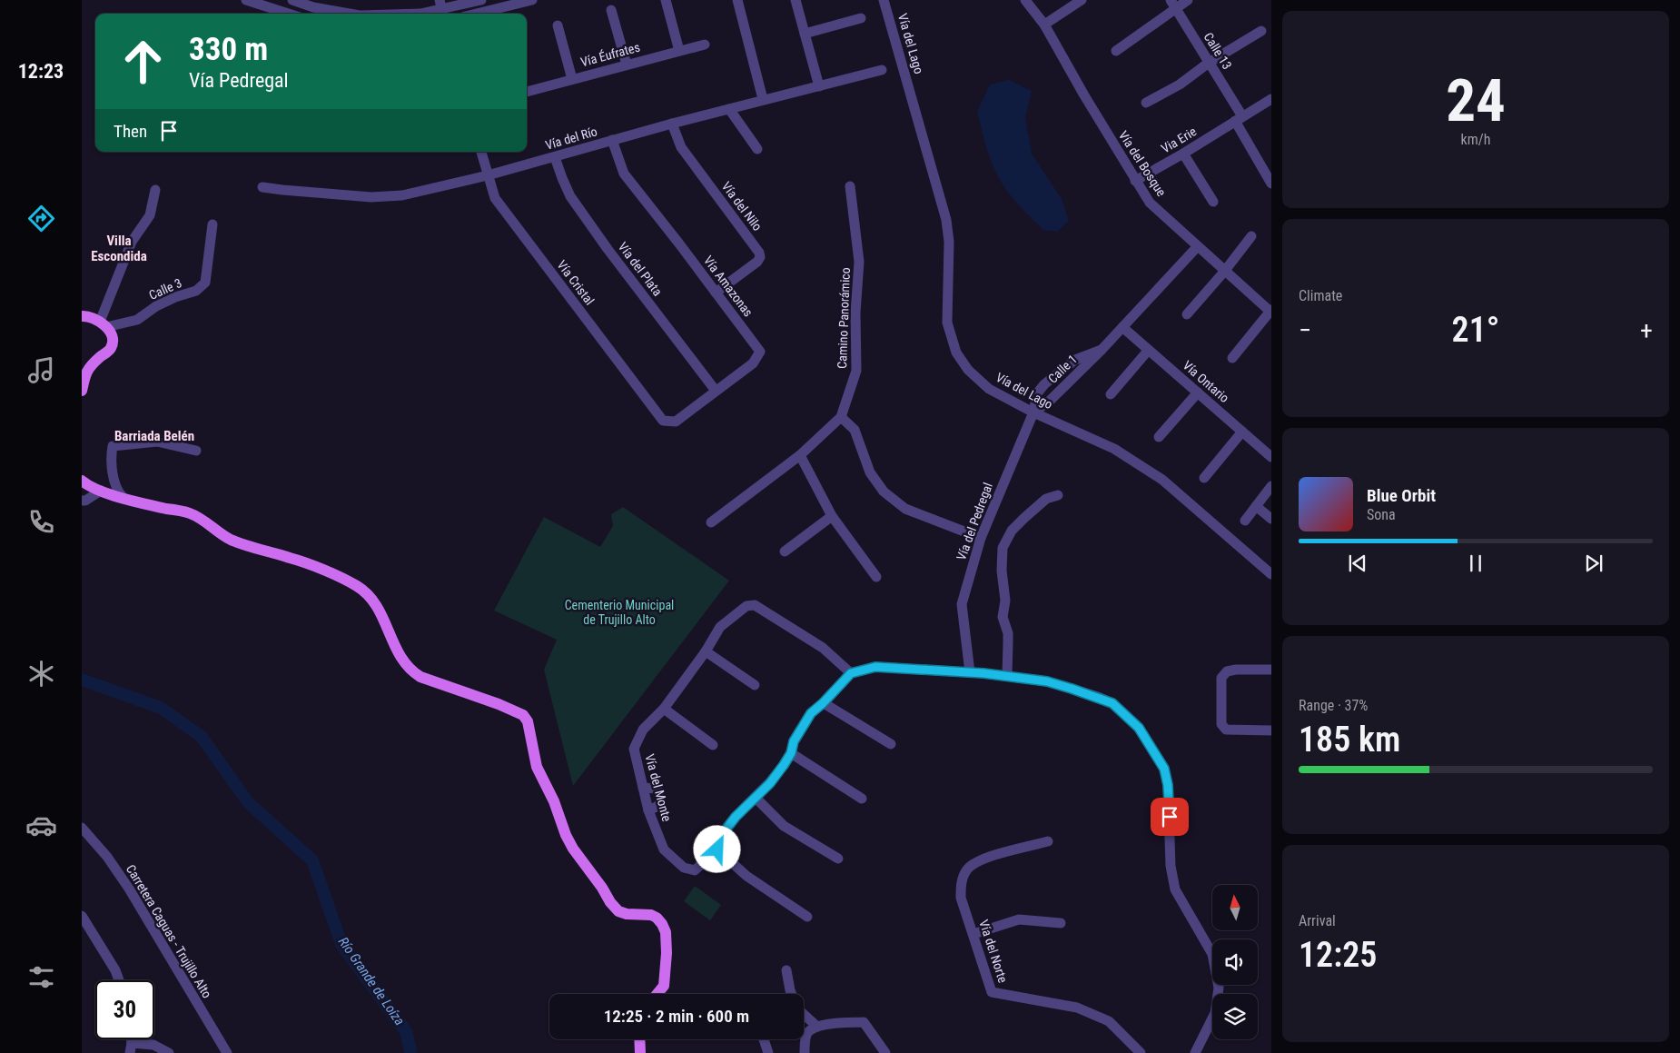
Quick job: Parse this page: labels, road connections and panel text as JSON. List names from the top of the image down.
{
  "streets": {
    "street": [
      "Vía del Lago",
      "Calle 13",
      "Vía Éufrates",
      "Vía del Río",
      "Via Erie",
      "Vía del Bosque",
      "Vía del Nilo",
      "Vía del Plata",
      "Vía Cristal",
      "Vía Amazonas",
      "Calle 3",
      "Camino Panorámico",
      "Calle 1",
      "Vía Ontario",
      "Vía del Pedregal",
      "Vía del Monte",
      "Carretera Caguas - Trujillo Alto",
      "Vía del Norte"
    ]
  },
  "crossings": [
    ["Vía del Lago", "Calle 1"],
    ["Vía del Lago", "Vía del Pedregal"],
    ["Calle 13", "Via Erie"],
    ["Vía del Río", "Vía del Nilo"],
    ["Vía del Río", "Vía del Plata"],
    ["Vía del Río", "Vía Cristal"],
    ["Vía del Río", "Vía Amazonas"],
    ["Via Erie", "Vía del Bosque"],
    ["Vía del Bosque", "Calle 1"],
    ["Vía del Nilo", "Vía Amazonas"],
    ["Vía del Plata", "Vía Amazonas"],
    ["Vía Cristal", "Vía Amazonas"],
    ["Calle 1", "Vía Ontario"],
    ["Calle 1", "Vía del Pedregal"]
  ],
  "districts": ["Villa Escondida", "Barriada Belén"],
  "water": ["Río Grande de Loíza"],
  "parks": ["Cementerio Municipal de Trujillo Alto"],
  "north": "top",
  "page": {
    "tabs": "12:23",
    "tile": [
      ["24", "km/h"],
      "Climate",
      ["Range · 37%", "185 km"],
      ["Arrival", "12:25"]
    ],
    "turn": ["330 m", "Vía Pedregal"],
    "then": "Then",
    "heat": ["−", "21°", "+"],
    "song": ["Blue Orbit", "Sona"],
    "limit": "30",
    "trip": "12:25 · 2 min · 600 m"
  }
}
